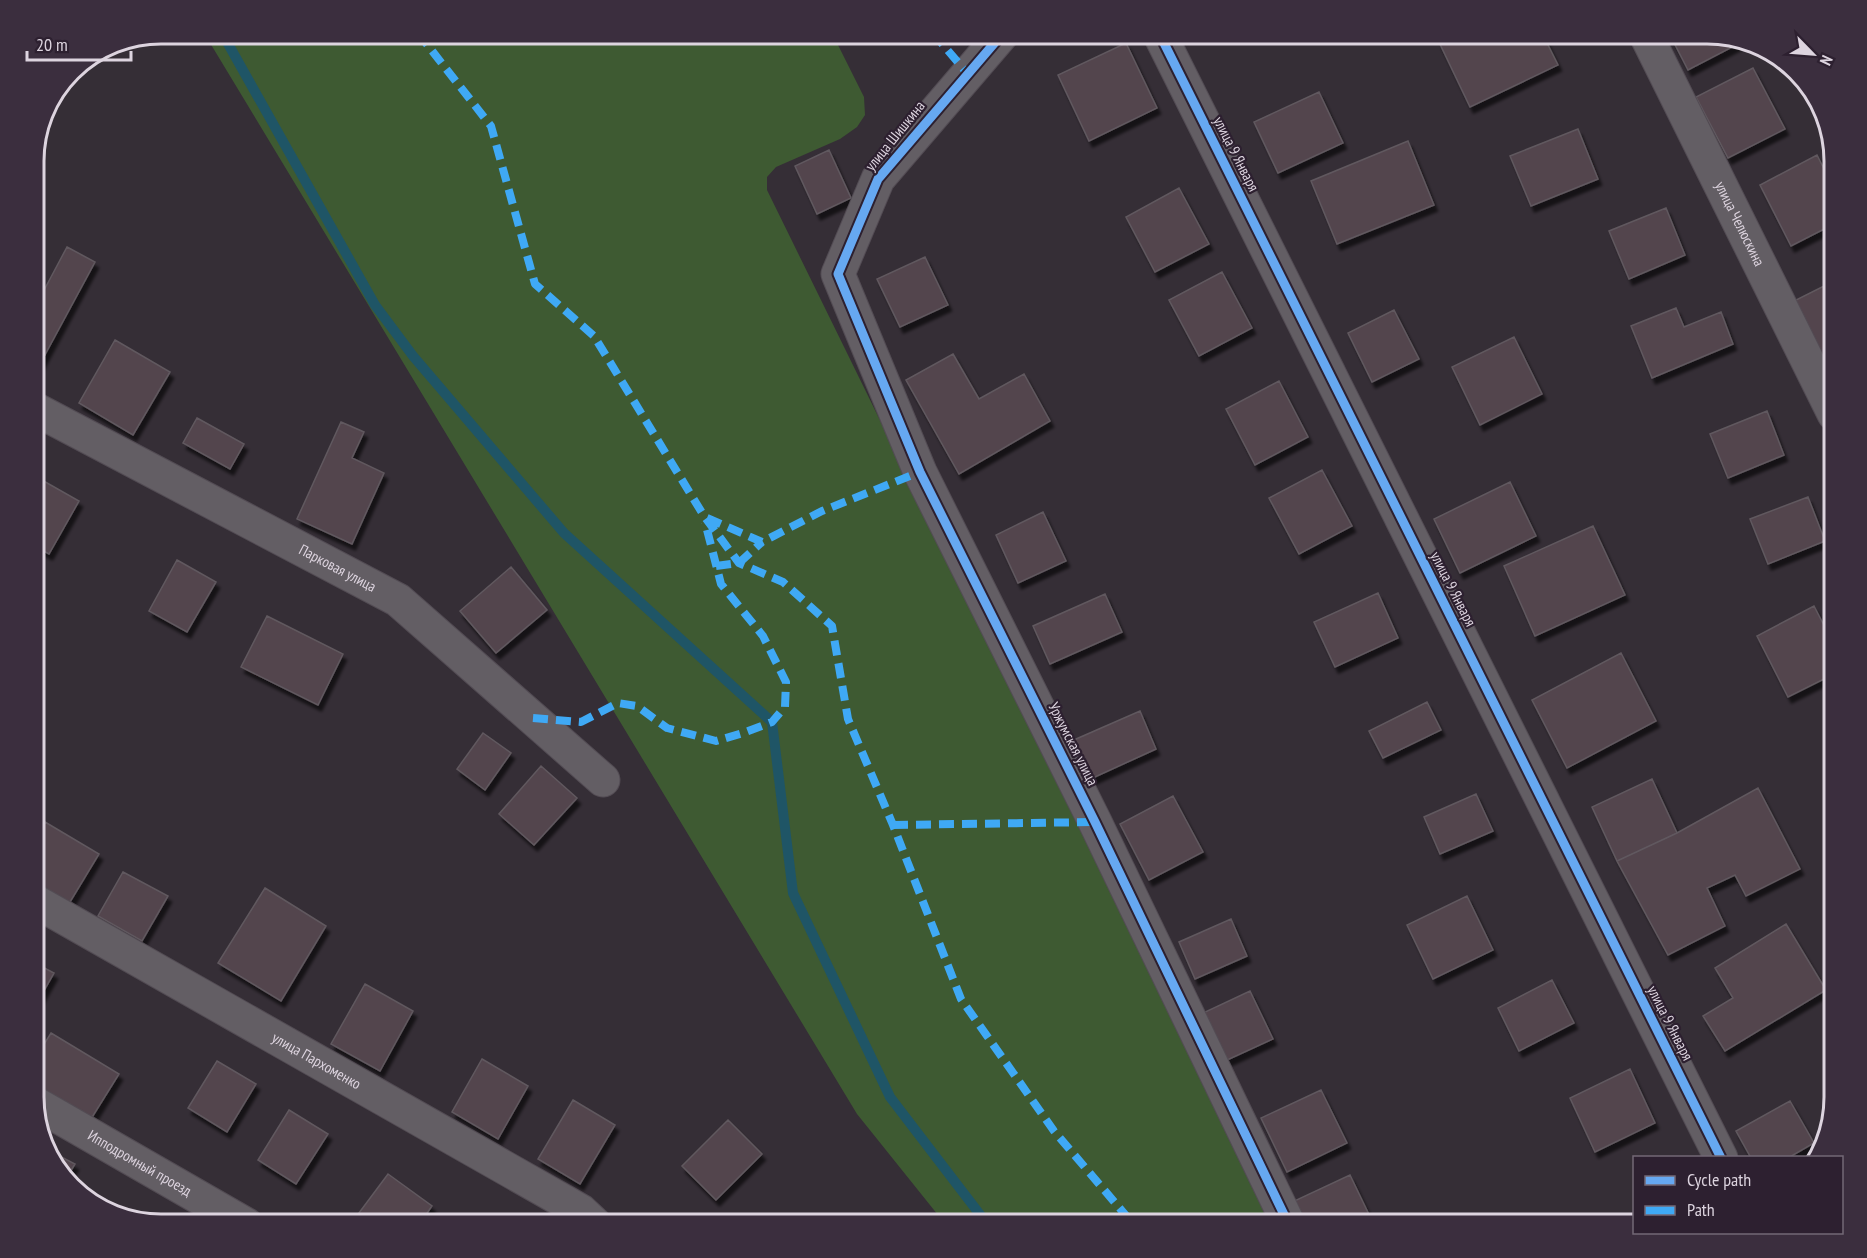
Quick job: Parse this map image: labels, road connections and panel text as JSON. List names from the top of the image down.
{
  "streets": {
    "street": [
      "улица Шишкина",
      "улица 9 Января",
      "улица Челюскина",
      "Парковая улица",
      "Уржумская улица",
      "улица Пархоменко",
      "Ипподромный проезд"
    ]
  },
  "crossings": [
    ["улица Шишкина", "Уржумская улица"]
  ],
  "legend": ["Cycle path", "Path"],
  "scale_bar": "20 m",
  "north": "bottom right"
}
